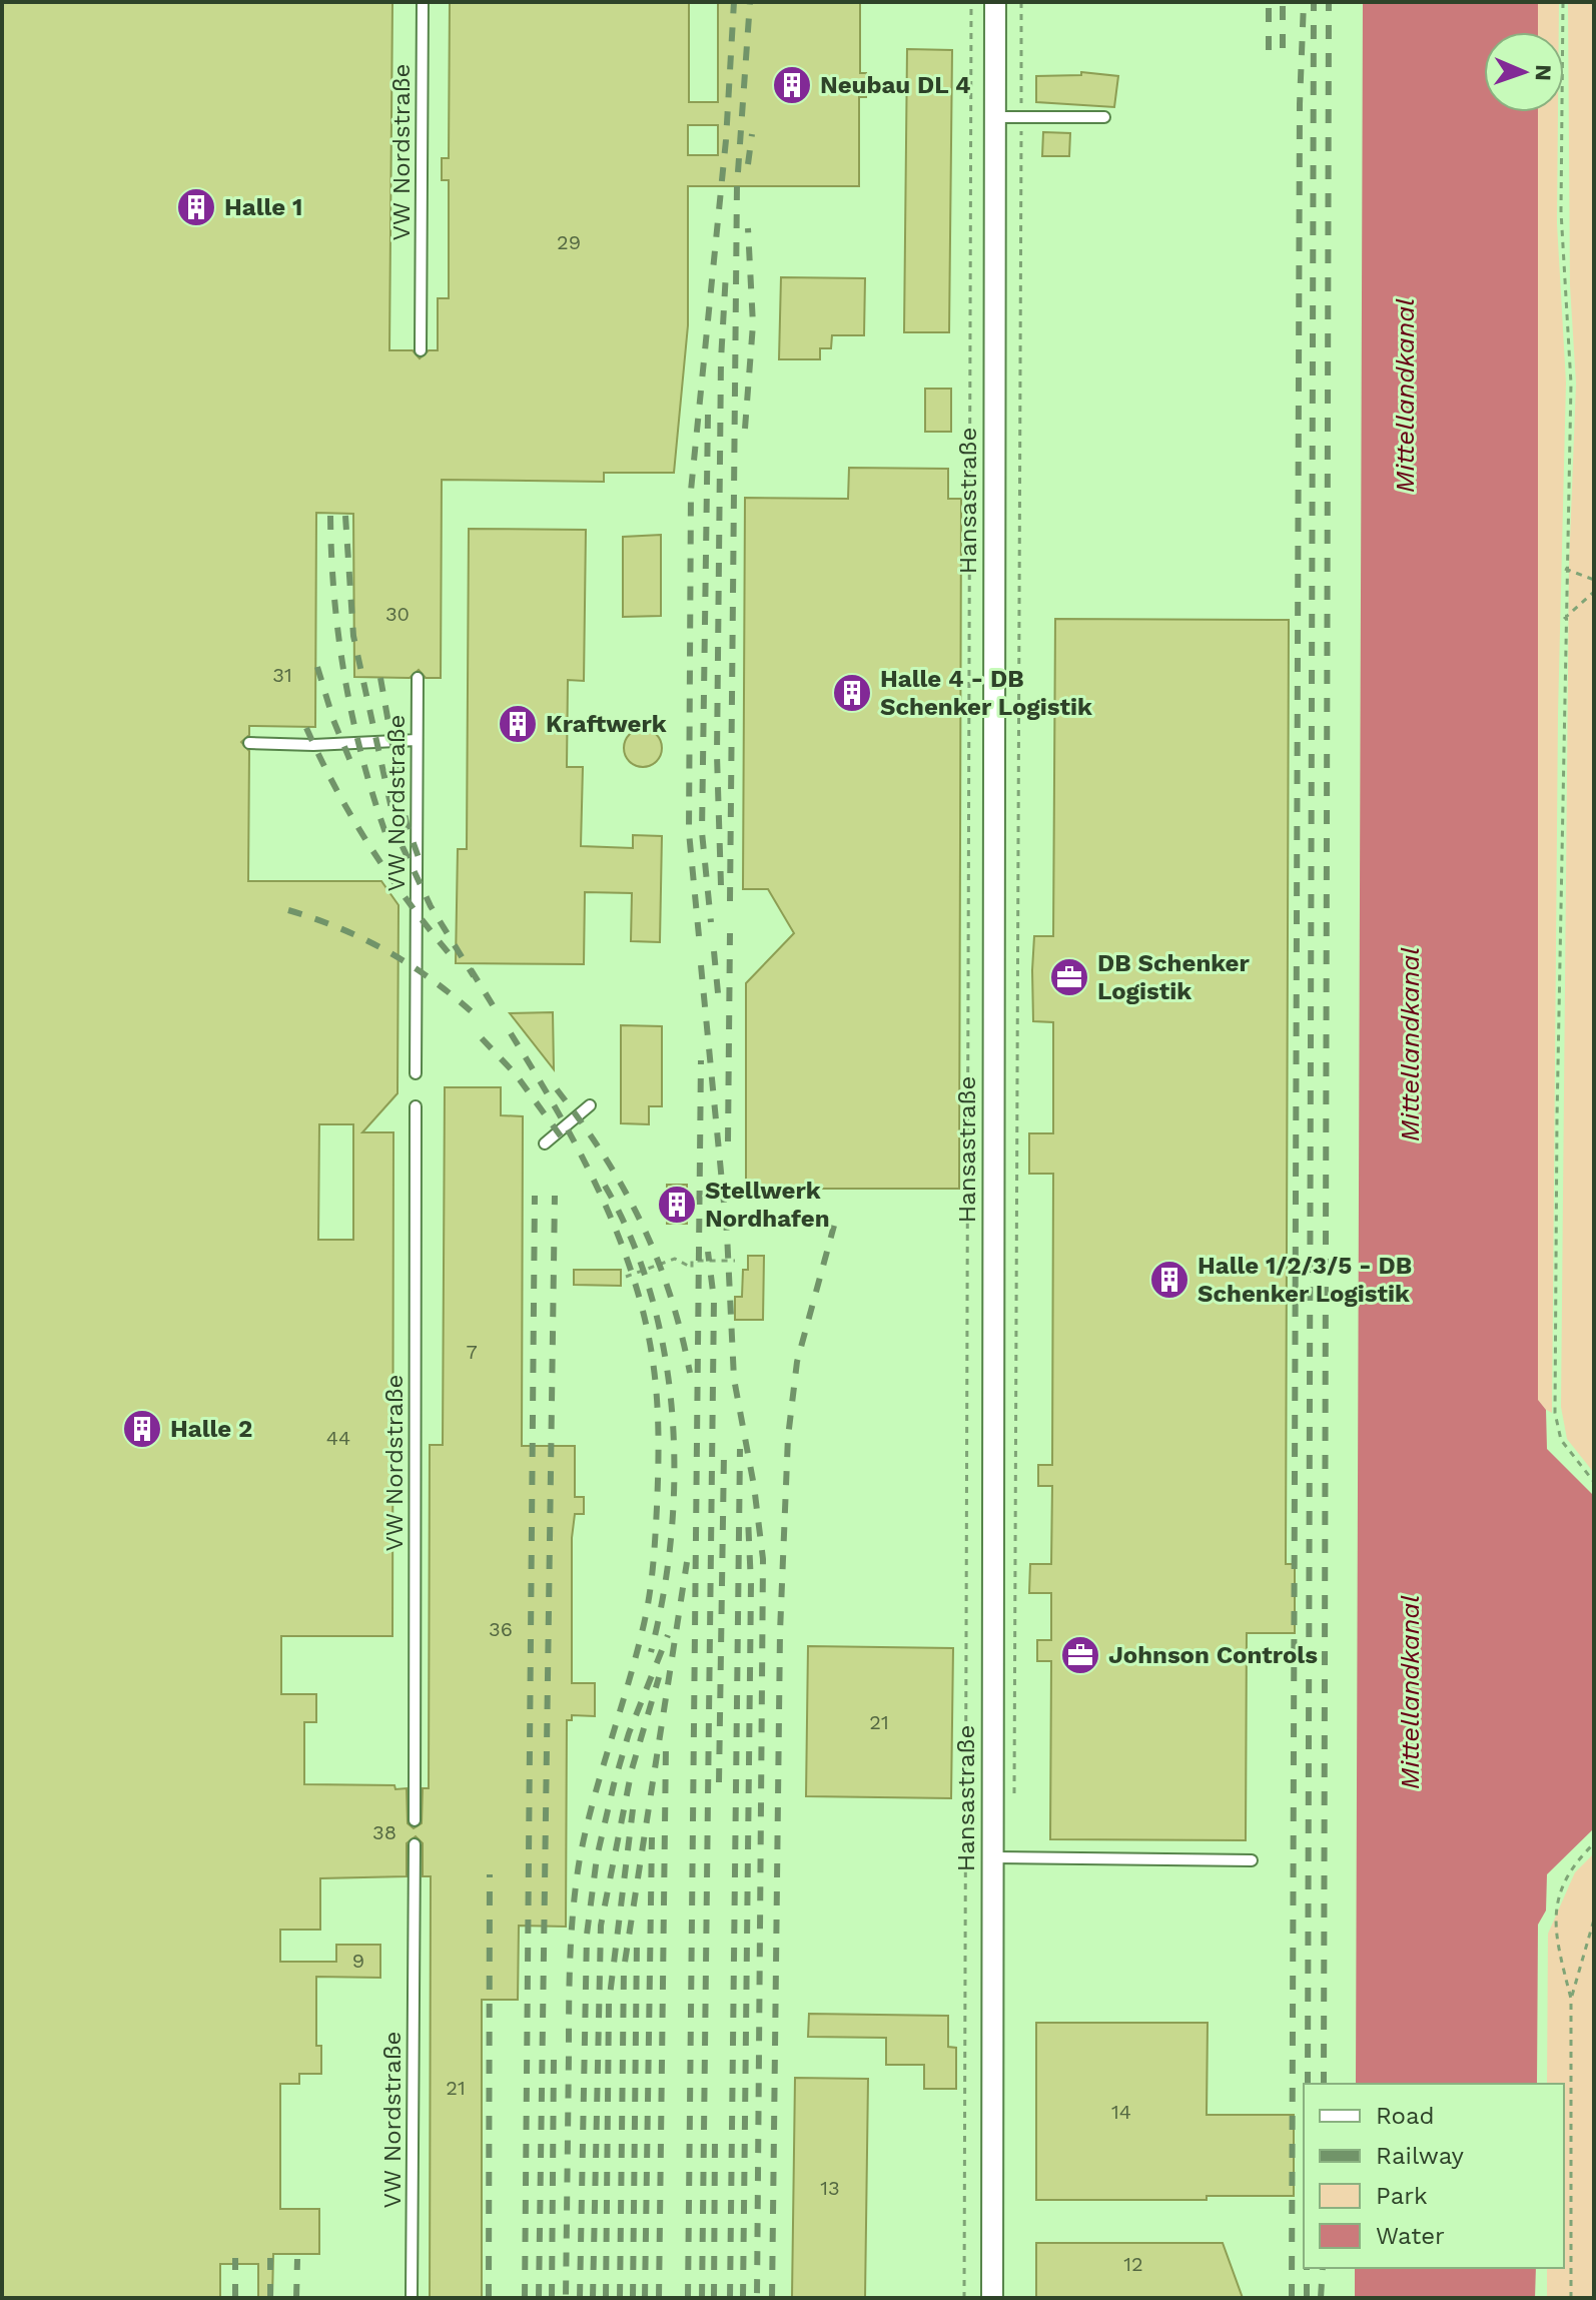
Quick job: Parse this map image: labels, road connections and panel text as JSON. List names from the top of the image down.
{
  "streets": {
    "street": ["Hansastraße"],
    "lane": ["VW Nordstraße"]
  },
  "water": ["Mittellandkanal"],
  "places": {
    "building": [
      "Neubau DL 4",
      "Halle 1",
      "Halle 4 - DB Schenker Logistik",
      "Kraftwerk",
      "Stellwerk Nordhafen",
      "Halle 1/2/3/5 - DB Schenker Logistik",
      "Halle 2"
    ],
    "office": ["DB Schenker Logistik", "Johnson Controls"]
  },
  "house_numbers": [
    "29",
    "30",
    "31",
    "7",
    "44",
    "36",
    "21",
    "38",
    "9",
    "21",
    "14",
    "13",
    "12"
  ],
  "legend": [
    "Road",
    "Railway",
    "Park",
    "Water"
  ],
  "north": "right"
}
